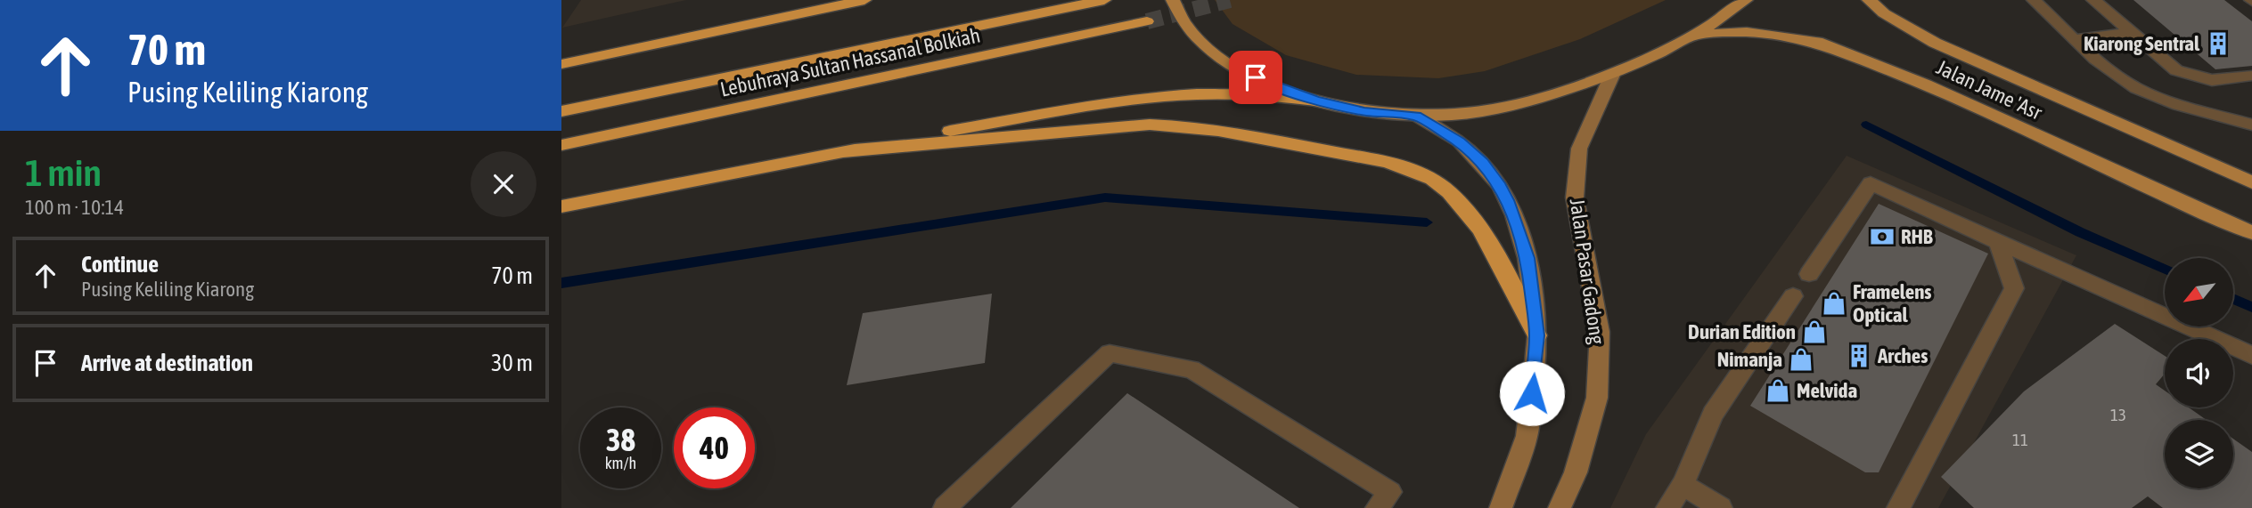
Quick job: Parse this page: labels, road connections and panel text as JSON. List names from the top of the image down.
{
  "streets": {
    "highway": ["Lebuhraya Sultan Hassanal Bolkiah"],
    "main road": ["Jalan Jame 'Asr"],
    "street": ["Jalan Pasar Gadong"]
  },
  "places": {
    "building": ["Kiarong Sentral", "Arches"],
    "bank": ["RHB"],
    "shop": [
      "Framelens Optical",
      "Durian Edition",
      "Nimanja",
      "Melvida"
    ]
  },
  "house_numbers": ["13", "11"],
  "north": "bottom left",
  "page": {
    "turn": ["70 m", "Pusing Keliling Kiarong"],
    "heading": ["1 min", "100 m · 10:14"],
    "list": [
      {
        "name": "Continue",
        "note": "Pusing Keliling Kiarong",
        "value": "70 m"
      },
      {
        "name": "Arrive at destination",
        "value": "30 m"
      }
    ],
    "speed": "38 km/h",
    "limit": "40"
  }
}
